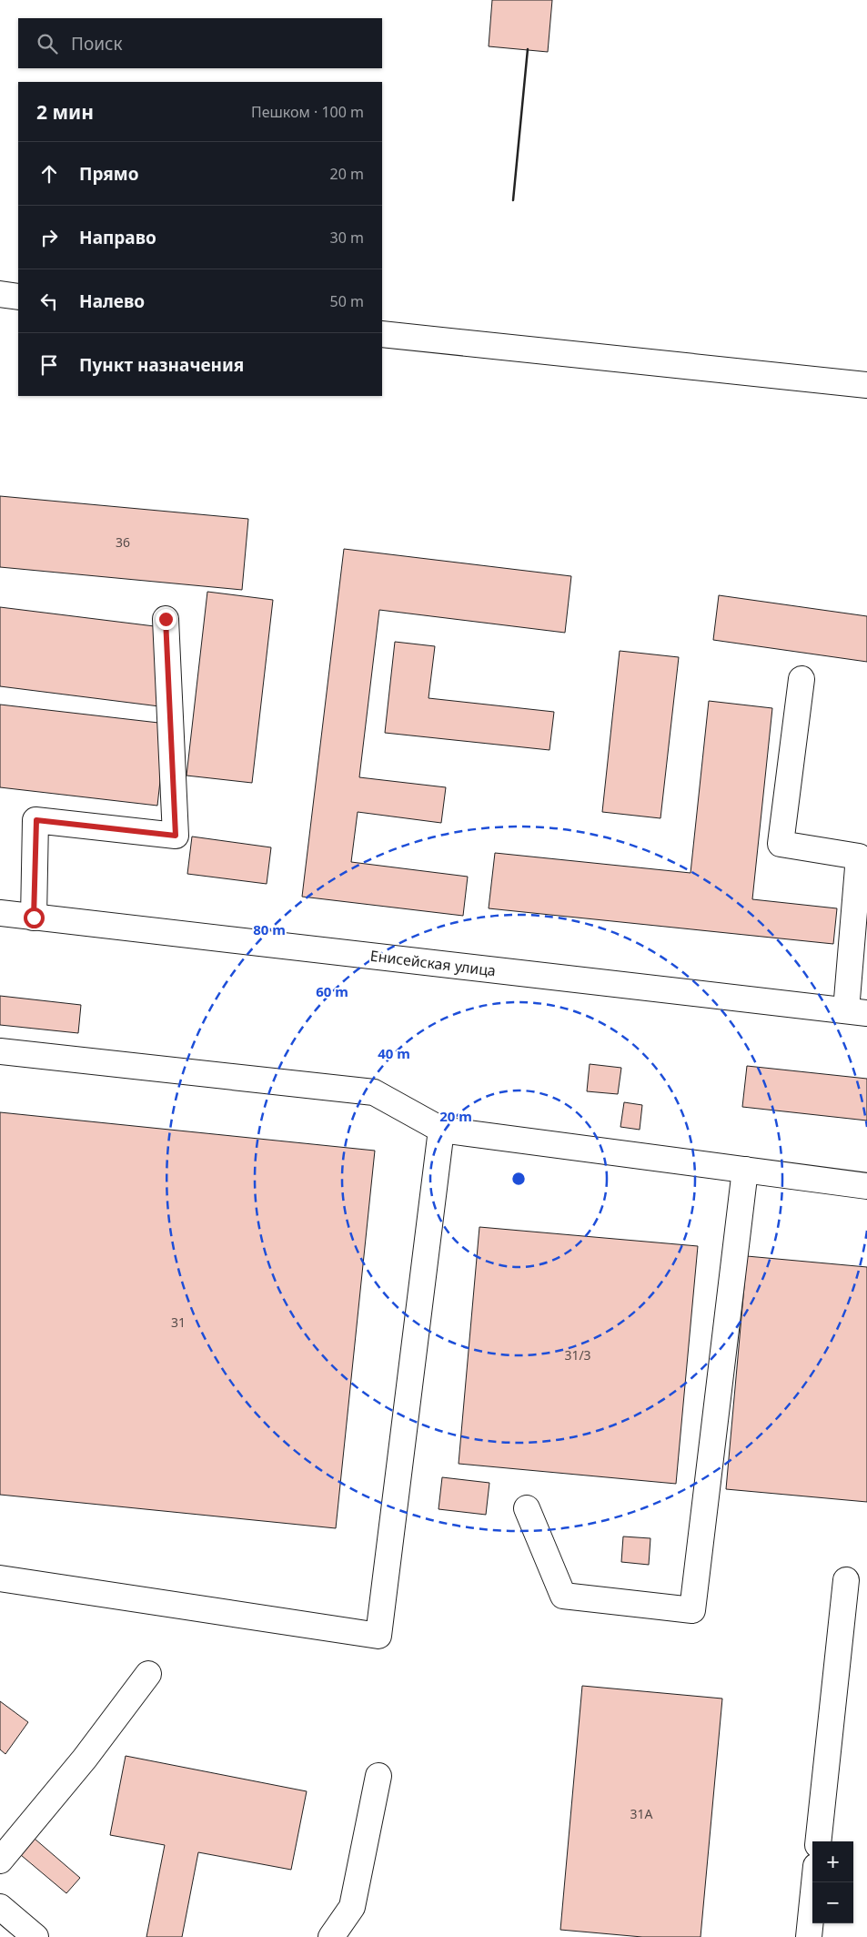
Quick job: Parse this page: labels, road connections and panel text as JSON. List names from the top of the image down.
{
  "streets": {
    "street": ["Енисейская улица"]
  },
  "house_numbers": [
    "36",
    "31",
    "31/3",
    "31А"
  ],
  "page": {
    "search": "Поиск",
    "heading": ["2 мин", "Пешком · 100 m"],
    "list": [
      ["Прямо", "20 m"],
      ["Направо", "30 m"],
      ["Налево", "50 m"],
      "Пункт назначения"
    ],
    "map_buttons": ["+", "−"]
  },
  "rings": [
    "80 m",
    "60 m",
    "40 m",
    "20 m"
  ]
}
